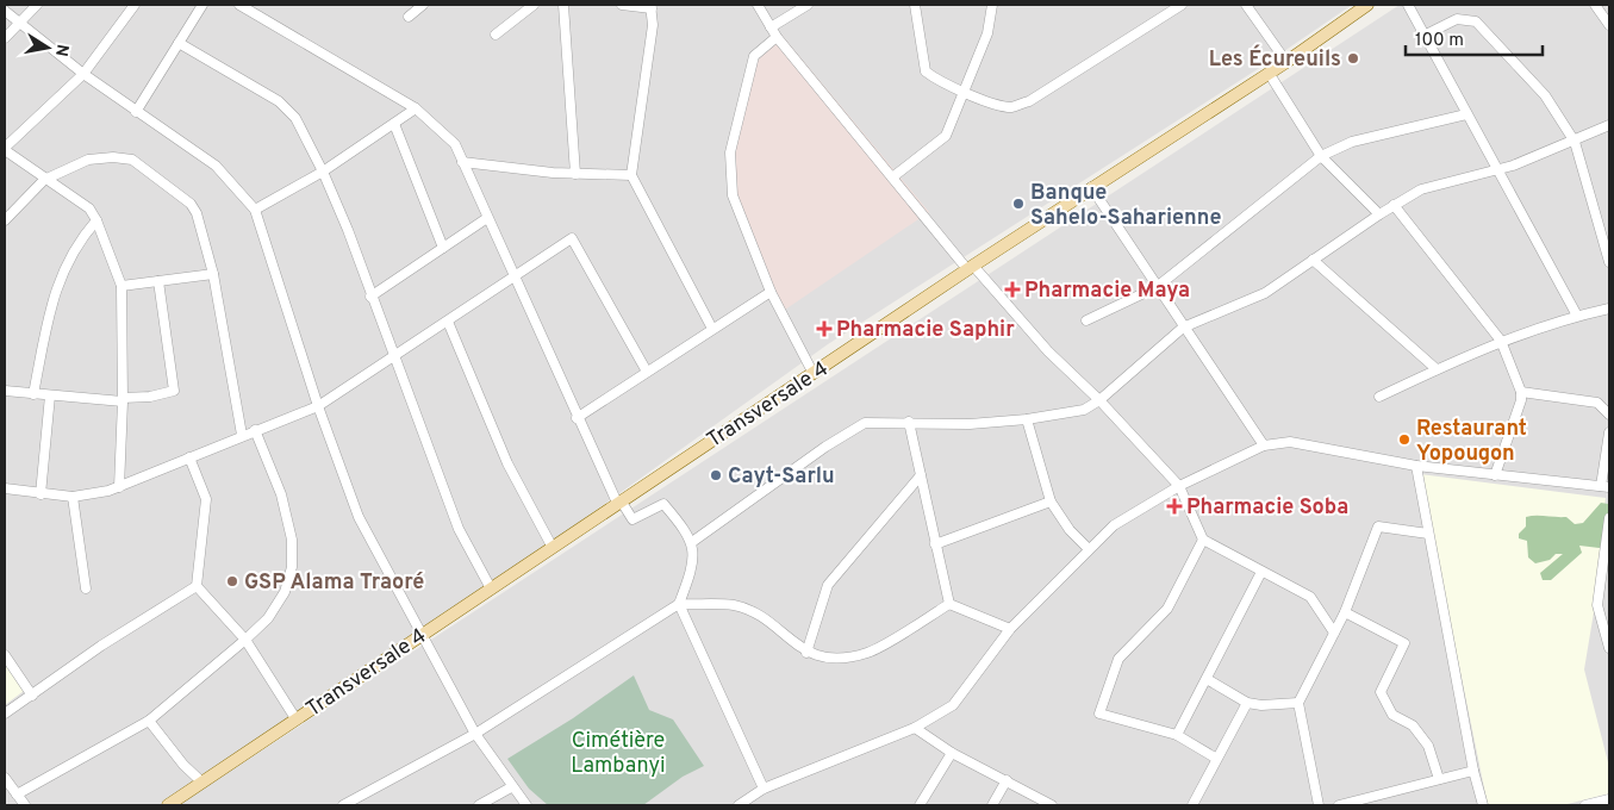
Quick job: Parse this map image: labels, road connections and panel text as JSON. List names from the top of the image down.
{
  "streets": {
    "main road": ["Transversale 4"]
  },
  "parks": ["Cimétière Lambanyi"],
  "places": {
    "other": [
      "Les Écureuils",
      "Banque Sahelo-Saharienne",
      "Restaurant Yopougon",
      "Cayt-Sarlu",
      "GSP Alama Traoré"
    ],
    "health": ["Pharmacie Maya", "Pharmacie Saphir", "Pharmacie Soba"]
  },
  "scale_bar": "100 m",
  "north": "right"
}
